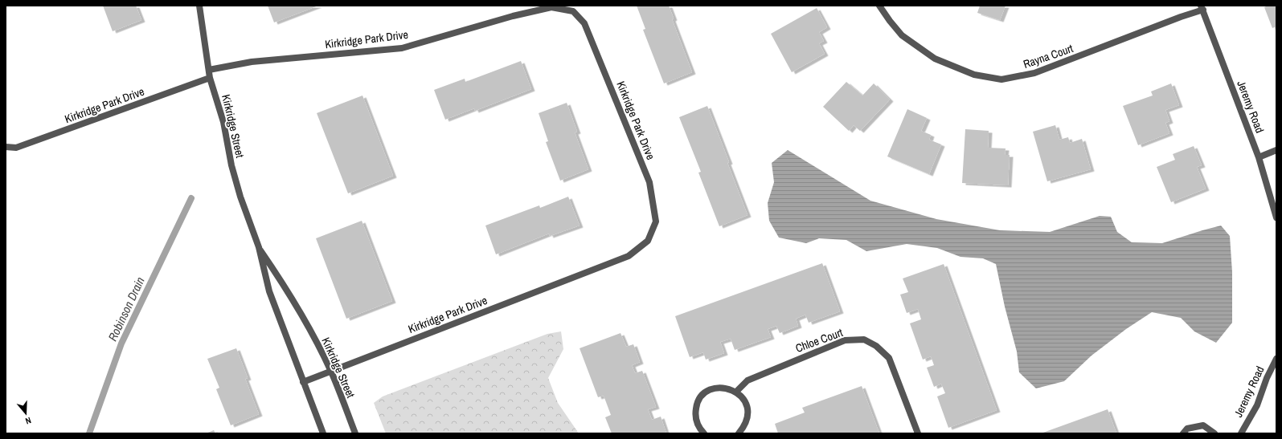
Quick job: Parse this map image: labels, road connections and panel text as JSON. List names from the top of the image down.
{
  "streets": {
    "street": [
      "Kirkridge Park Drive",
      "Rayna Court",
      "Jeremy Road",
      "Kirkridge Street",
      "Chloe Court"
    ]
  },
  "crossings": [
    ["Kirkridge Park Drive", "Kirkridge Street"],
    ["Rayna Court", "Jeremy Road"]
  ],
  "water": ["Robinson Drain"],
  "north": "bottom"
}
